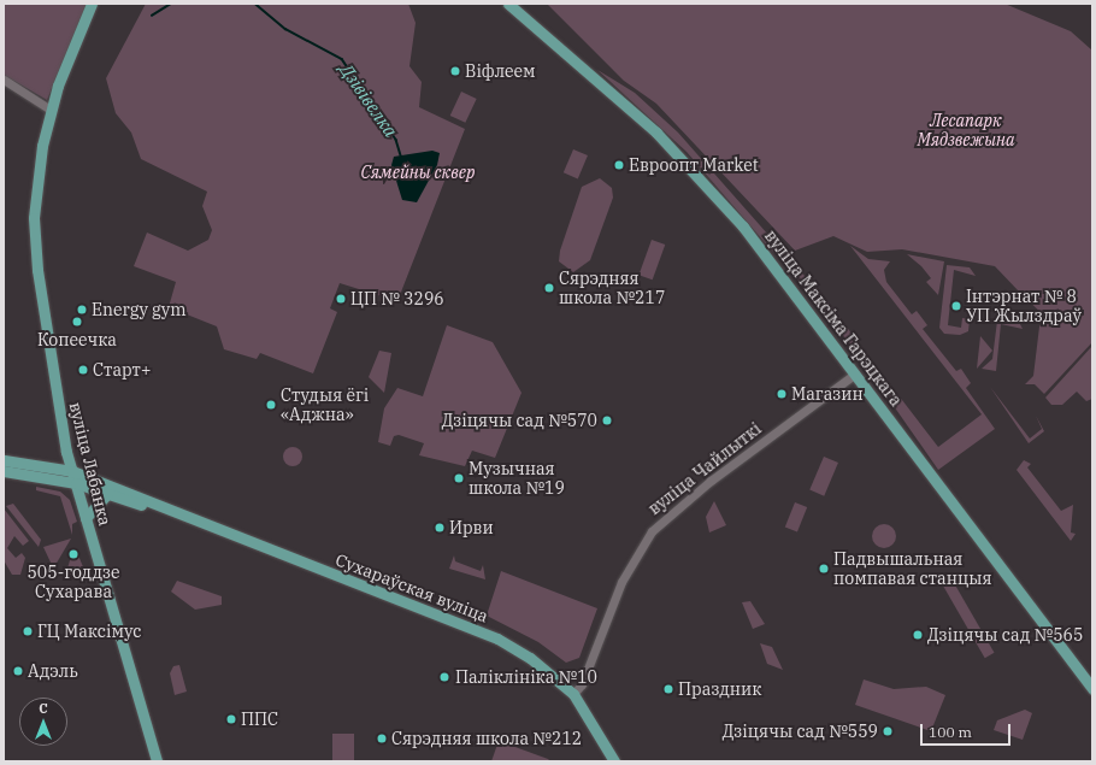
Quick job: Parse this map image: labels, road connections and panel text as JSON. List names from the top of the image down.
{
  "streets": {
    "main road": ["вуліца Максіма Гарэцкага", "вуліца Лабанка", "Сухараўская вуліца"],
    "street": ["вуліца Чайлыткі"]
  },
  "crossings": [
    ["вуліца Максіма Гарэцкага", "вуліца Чайлыткі"],
    ["вуліца Лабанка", "Сухараўская вуліца"],
    ["вуліца Чайлыткі", "Сухараўская вуліца"]
  ],
  "water": ["Дзівівелка"],
  "parks": ["Лесапарк Мядзвежына", "Сямейны сквер"],
  "places": [
    "Віфлеем",
    "Евроопт Market",
    "Сярэдняя школа №217",
    "ЦП № 3296",
    "Інтэрнат № 8 УП Жылздраў",
    "Energy gym",
    "Копеечка",
    "Старт+",
    "Магазин",
    "Студыя ёгі «Аджна»",
    "Дзіцячы сад №570",
    "Музычная школа №19",
    "Ирви",
    "505-годдзе Сухарава",
    "Падвышальная помпавая станцыя",
    "ГЦ Максімус",
    "Дзіцячы сад №565",
    "Адэль",
    "Паліклініка №10",
    "Праздник",
    "ППС",
    "Дзіцячы сад №559",
    "Сярэдняя школа №212"
  ],
  "scale_bar": "100 m",
  "north": "top"
}
